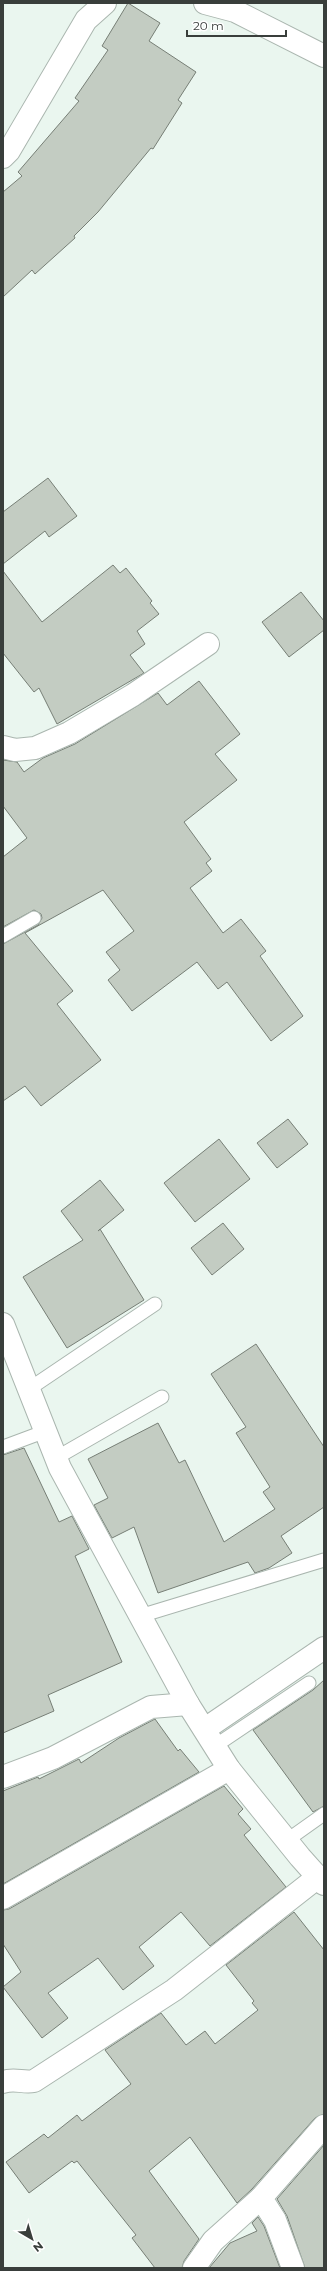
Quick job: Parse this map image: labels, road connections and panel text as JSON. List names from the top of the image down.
{
  "scale_bar": "20 m",
  "north": "bottom right"
}
